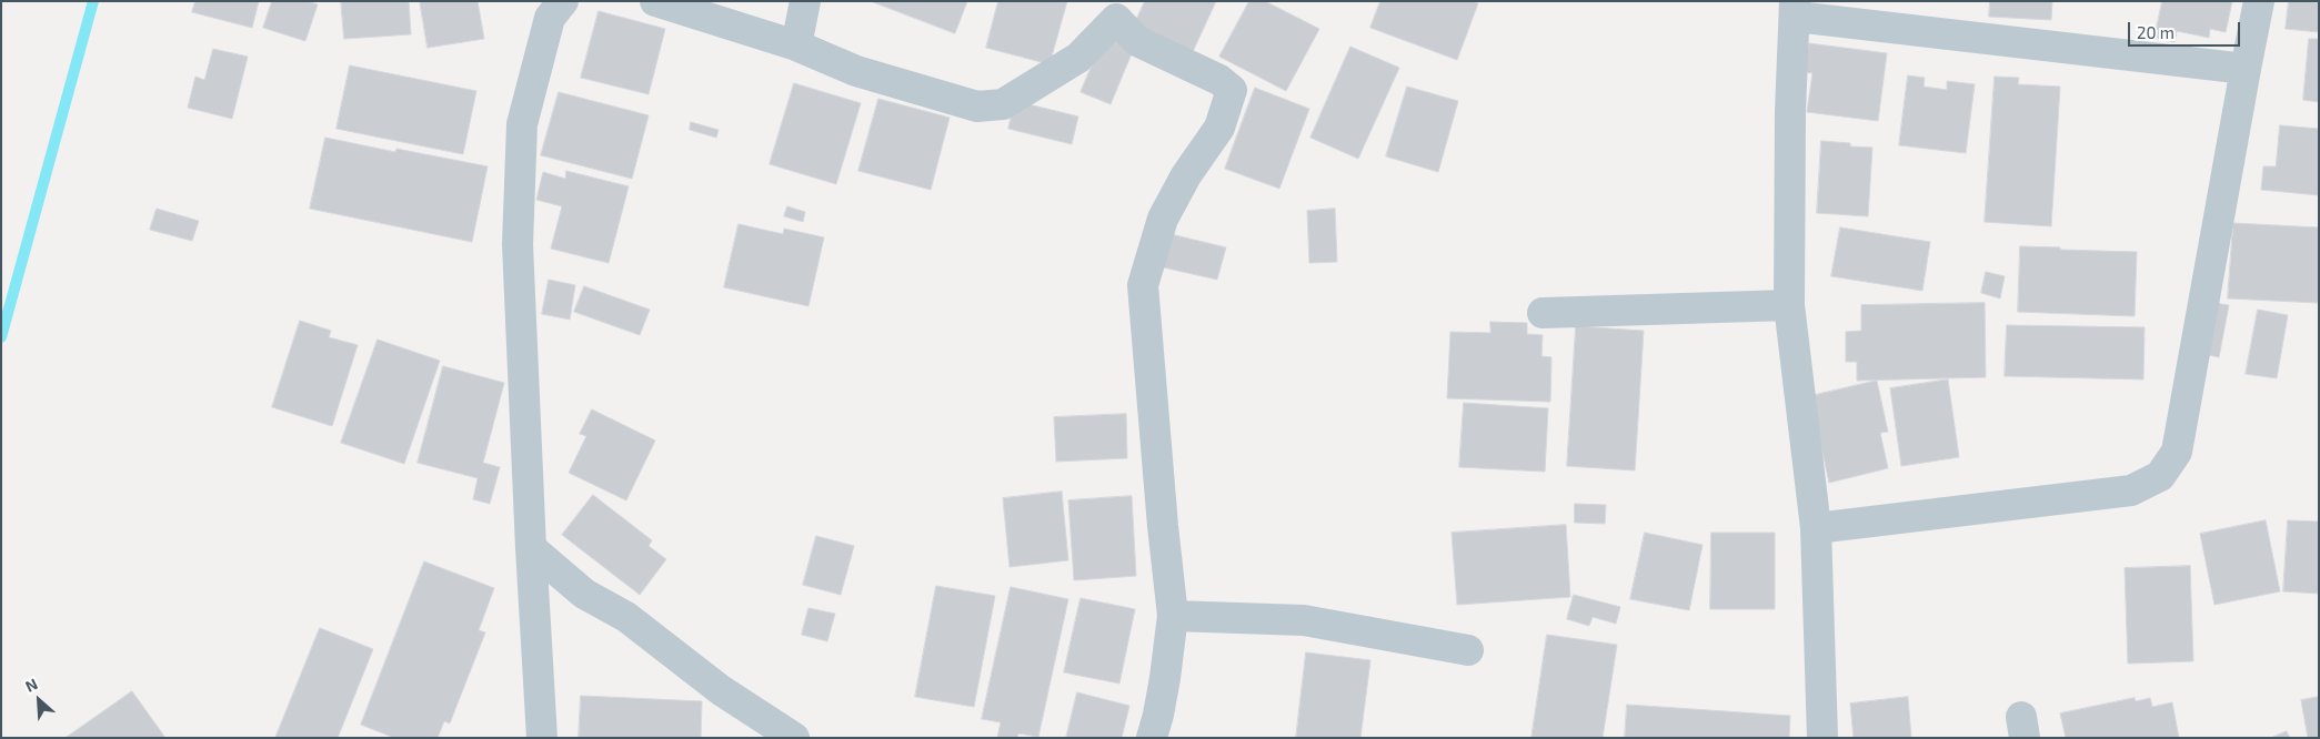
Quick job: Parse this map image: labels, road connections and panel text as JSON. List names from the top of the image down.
{
  "scale_bar": "20 m",
  "north": "top left"
}
